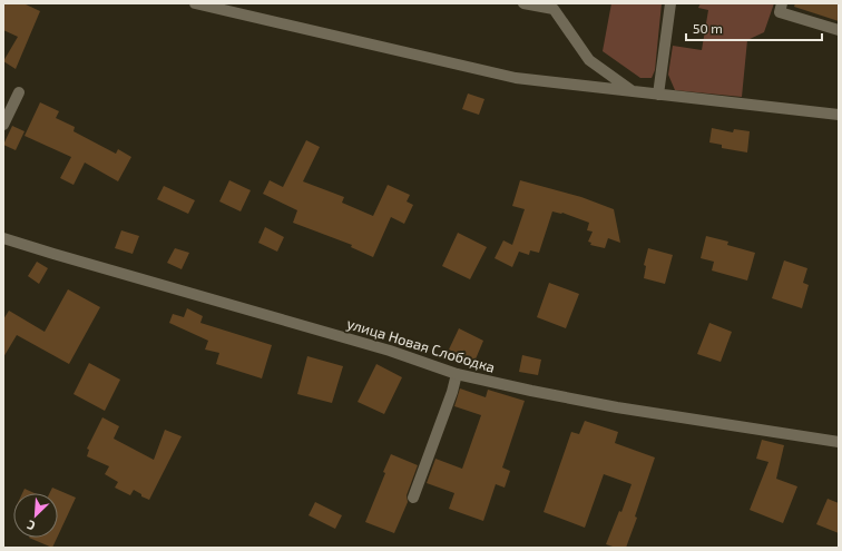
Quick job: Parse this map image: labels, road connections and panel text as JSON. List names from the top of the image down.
{
  "streets": {
    "street": ["улица Новая Слободка"]
  },
  "scale_bar": "50 m",
  "north": "bottom left"
}
